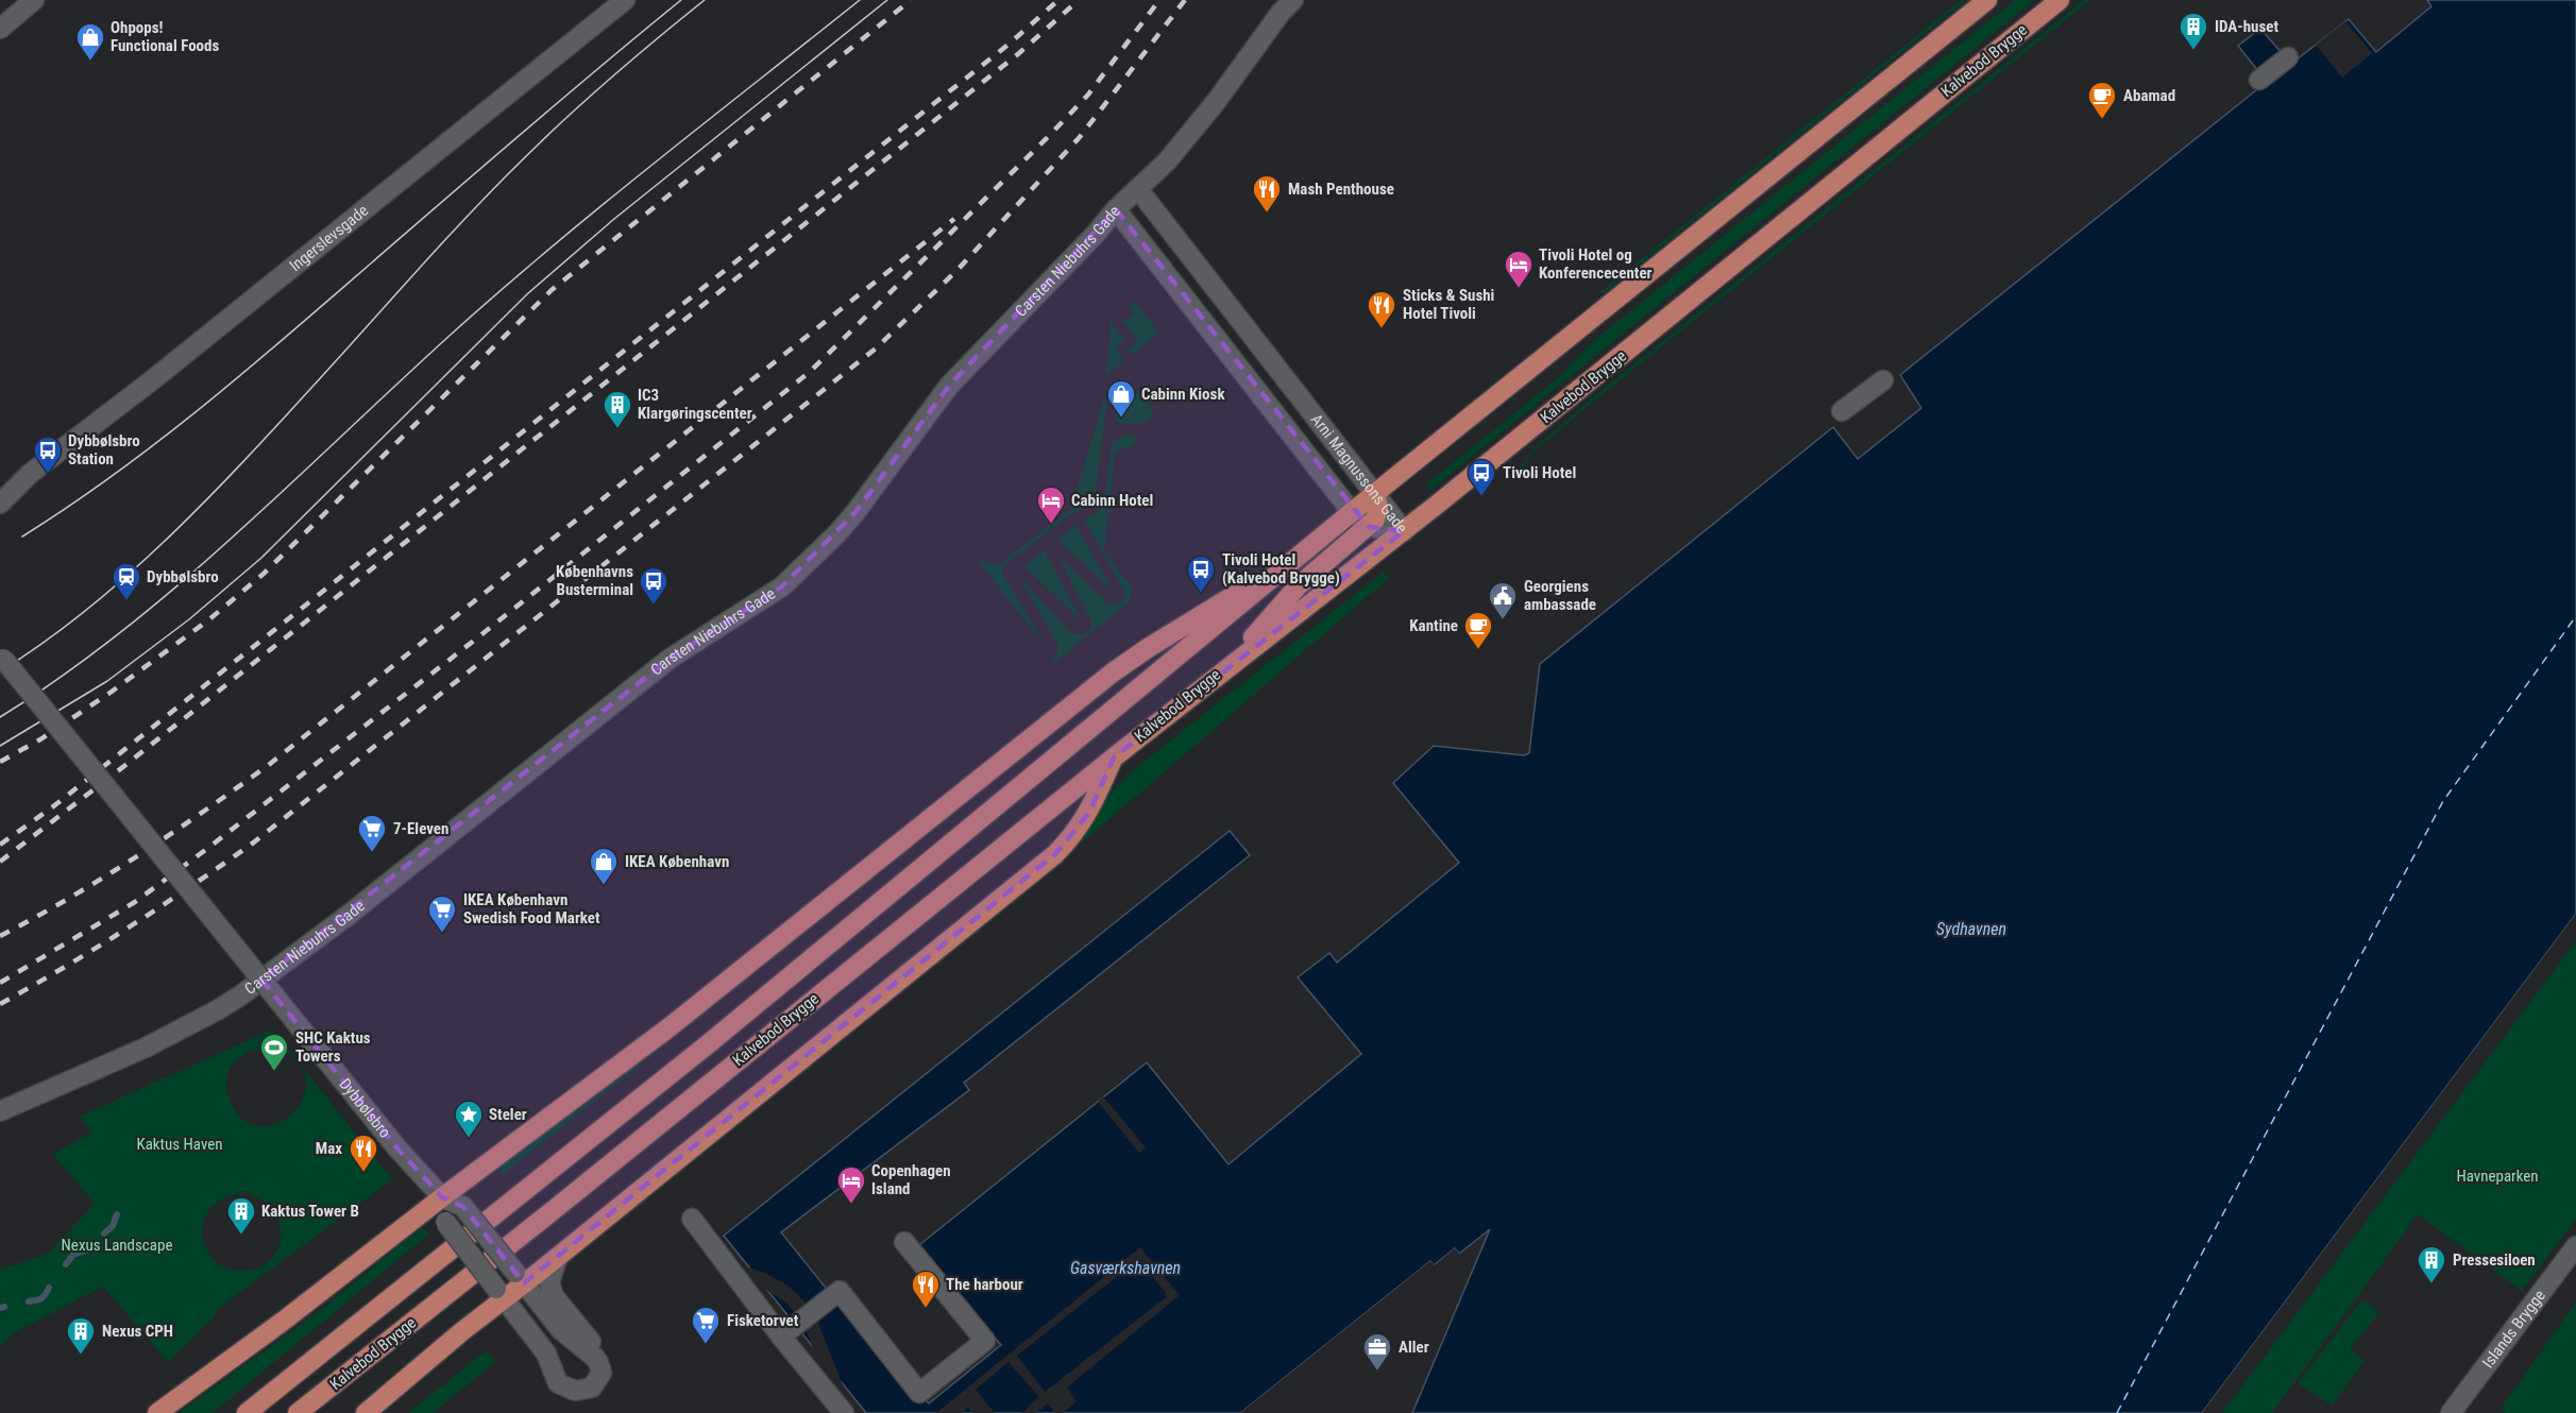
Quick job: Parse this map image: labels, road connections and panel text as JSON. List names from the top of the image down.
{
  "streets": {
    "main road": ["Kalvebod Brygge"],
    "street": [
      "Ingerslevsgade",
      "Carsten Niebuhrs Gade",
      "Arni Magnussons Gade",
      "Dybbølsbro",
      "Islands Brygge"
    ]
  },
  "crossings": [
    ["Kalvebod Brygge", "Arni Magnussons Gade"],
    ["Carsten Niebuhrs Gade", "Arni Magnussons Gade"]
  ],
  "water": ["Sydhavnen", "Gasværkshavnen"],
  "parks": ["Kaktus Haven", "Havneparken", "Nexus Landscape"],
  "places": {
    "building": [
      "IDA-huset",
      "IC3 Klargøringscenter",
      "Kaktus Tower B",
      "Pressesiloen",
      "Nexus CPH"
    ],
    "shop": ["Ohpops! Functional Foods", "Cabinn Kiosk", "IKEA København"],
    "cafe": ["Abamad", "Kantine"],
    "restaurant": [
      "Mash Penthouse",
      "Sticks & Sushi Hotel Tivoli",
      "Max",
      "The harbour"
    ],
    "hotel": ["Tivoli Hotel og Konferencecenter", "Cabinn Hotel", "Copenhagen Island"],
    "bus stop": [
      "Dybbølsbro Station",
      "Tivoli Hotel",
      "Tivoli Hotel (Kalvebod Brygge)",
      "Københavns Busterminal"
    ],
    "station": ["Dybbølsbro"],
    "public building": ["Georgiens ambassade"],
    "supermarket": ["7-Eleven", "IKEA København Swedish Food Market", "Fisketorvet"],
    "sports": ["SHC Kaktus Towers"],
    "place": ["Steler"],
    "office": ["Aller"]
  }
}
